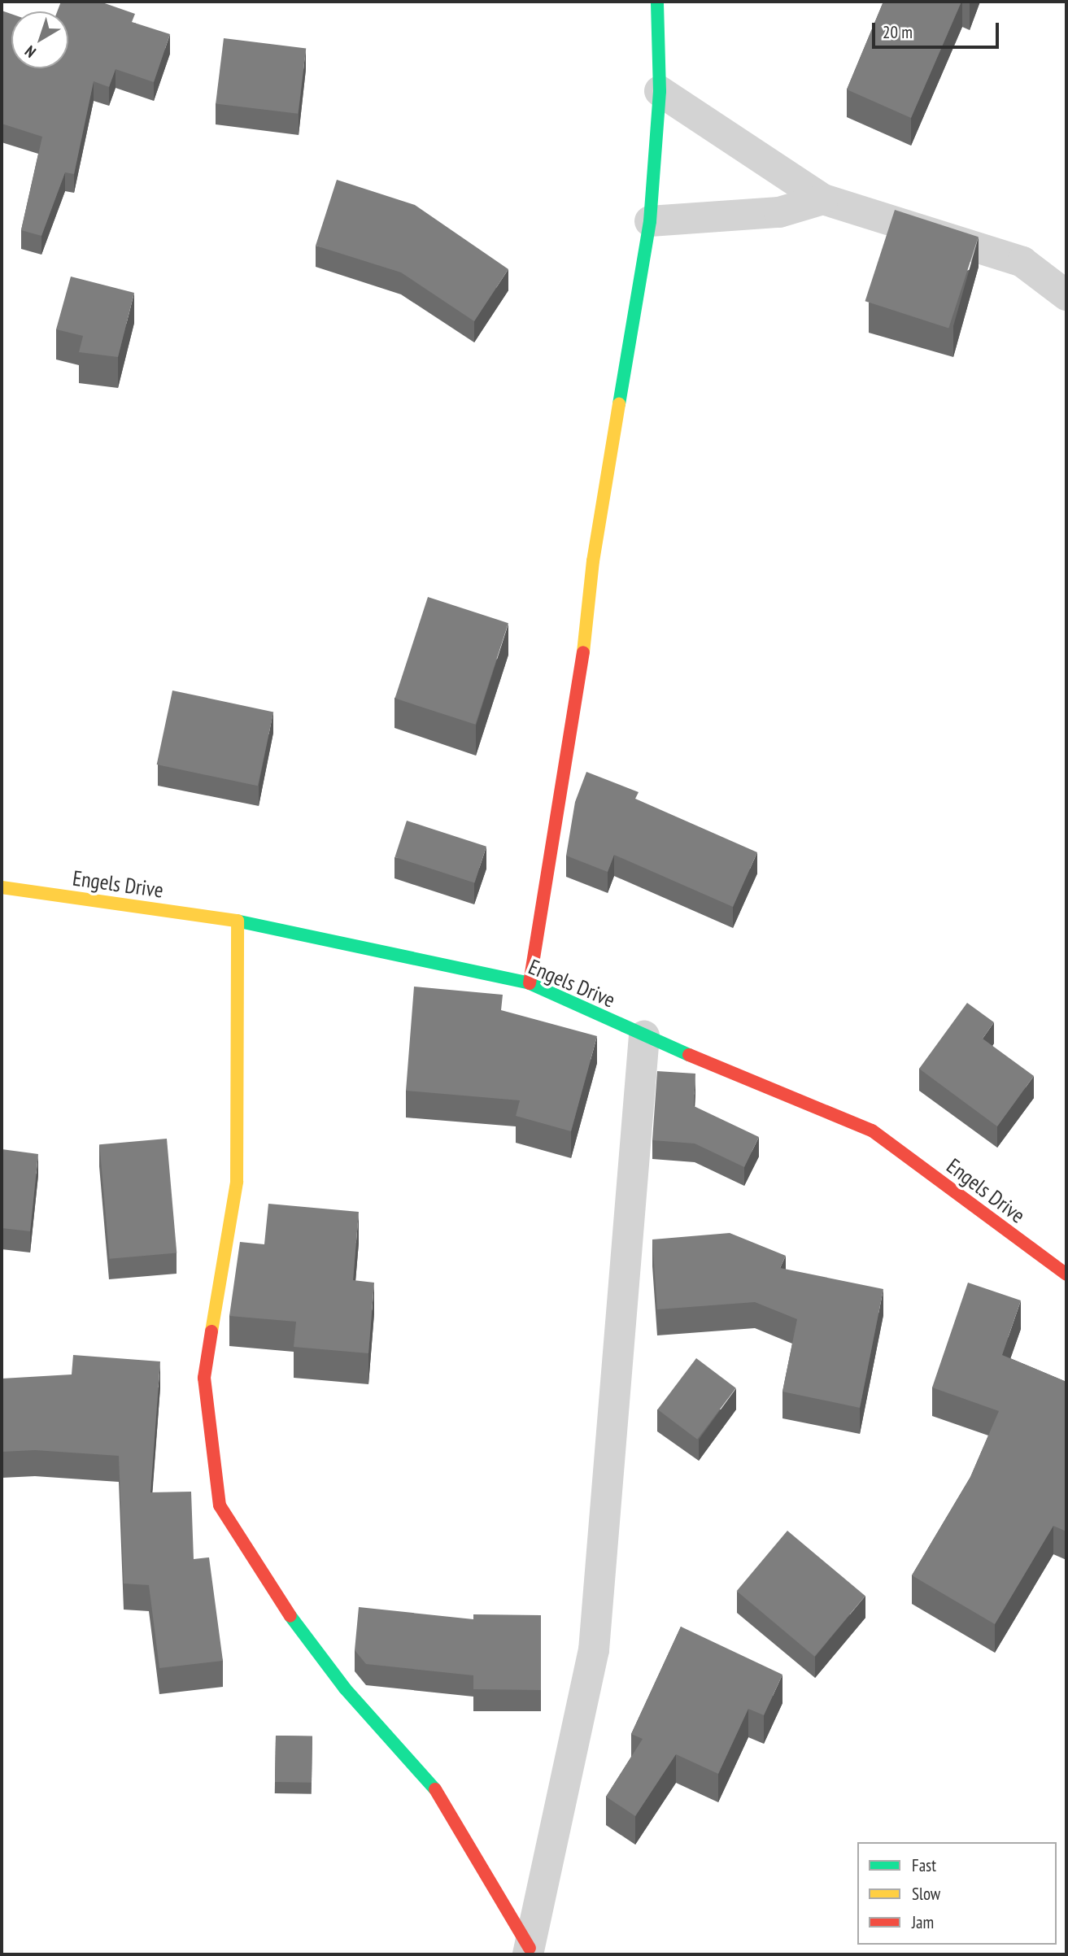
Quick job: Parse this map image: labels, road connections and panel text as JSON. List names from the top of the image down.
{
  "streets": {
    "street": ["Engels Drive"]
  },
  "legend": ["Fast", "Slow", "Jam"],
  "scale_bar": "20 m",
  "north": "bottom left"
}
